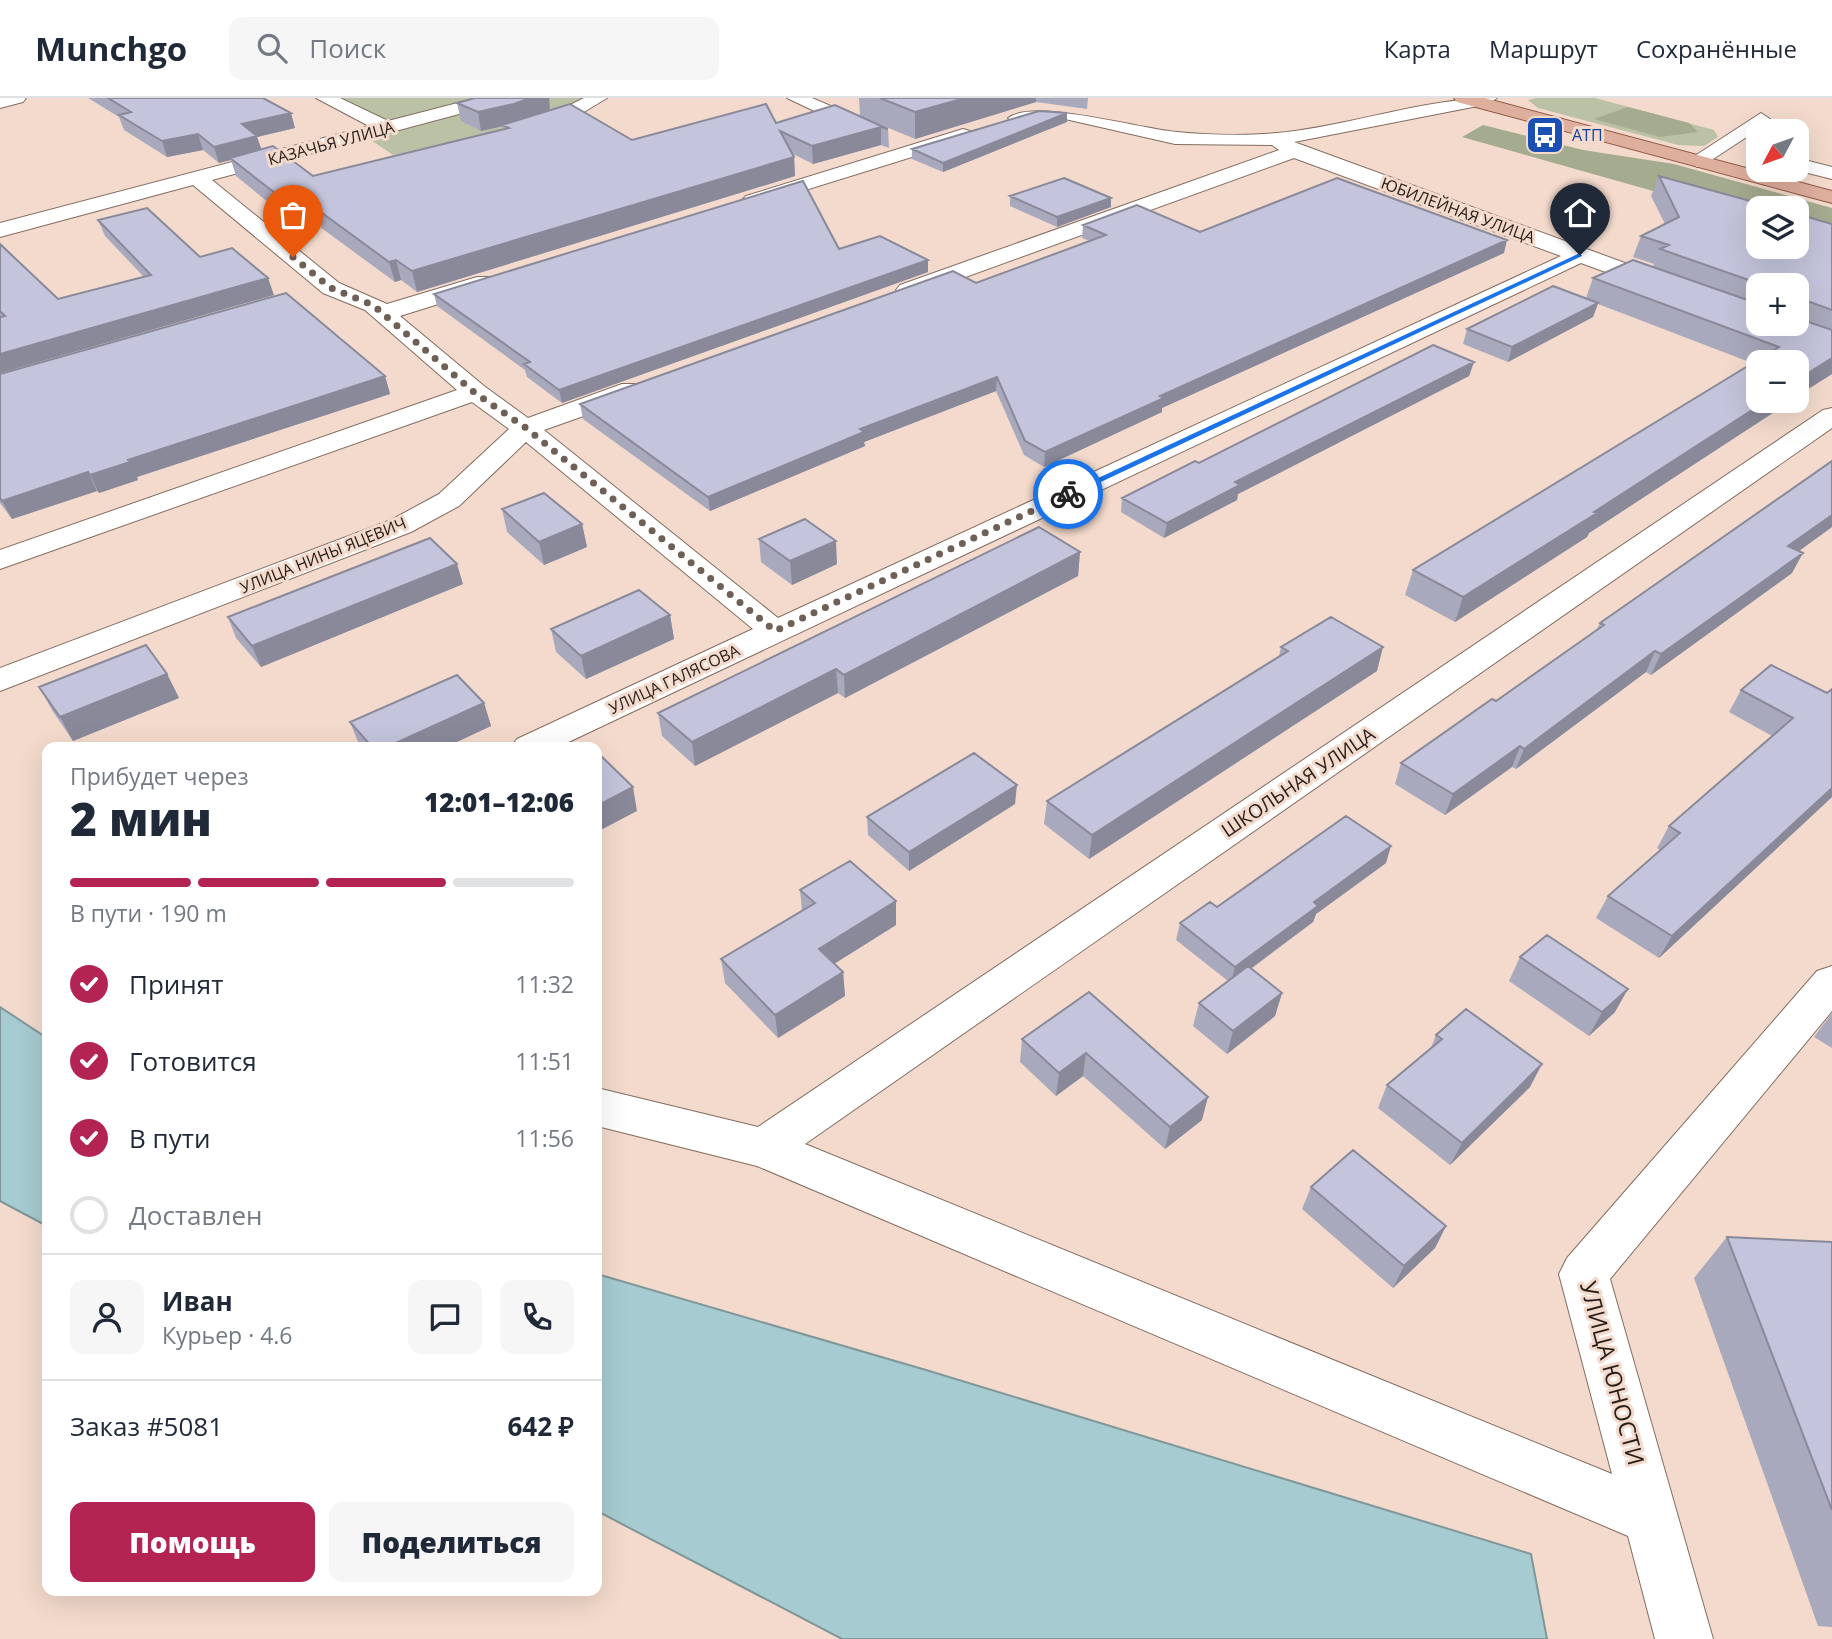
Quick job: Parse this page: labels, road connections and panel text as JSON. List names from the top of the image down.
{
  "streets": {
    "street": [
      "КАЗАЧЬЯ УЛИЦА",
      "ЮБИЛЕЙНАЯ УЛИЦА",
      "УЛИЦА НИНЫ ЯЦЕВИЧ",
      "УЛИЦА ГАЛЯСОВА",
      "ШКОЛЬНАЯ УЛИЦА",
      "УЛИЦА ЮНОСТИ"
    ]
  },
  "crossings": [
    ["ЮБИЛЕЙНАЯ УЛИЦА", "УЛИЦА ГАЛЯСОВА"]
  ],
  "places": {
    "bus stop": ["АТП"]
  },
  "north": "bottom left",
  "page": {
    "header": "Munchgo",
    "search": "Поиск",
    "nav": ["Карта", "Маршрут", "Сохранённые"],
    "map_buttons": ["+", "−"],
    "heading": ["2 мин", "Прибудет через", "12:01–12:06"],
    "panel": [
      "Иван",
      "Курьер · 4.6",
      "Заказ #5081",
      "642 ₽"
    ],
    "bar": "В пути · 190 m",
    "list": [
      ["Принят", "11:32"],
      ["Готовится", "11:51"],
      ["В пути", "11:56"],
      "Доставлен"
    ],
    "buttons": ["Помощь", "Поделиться"]
  }
}
